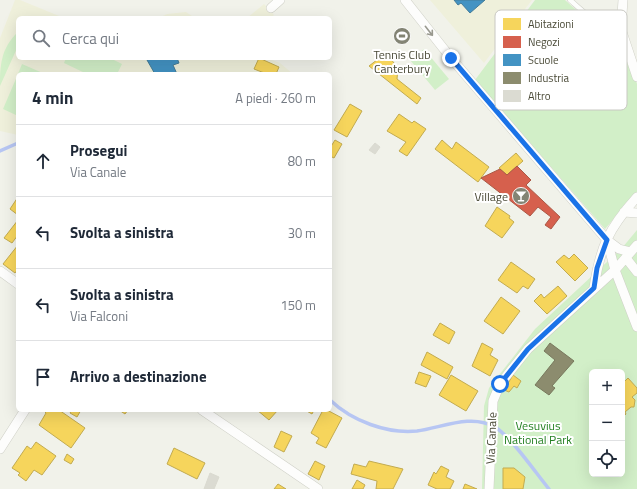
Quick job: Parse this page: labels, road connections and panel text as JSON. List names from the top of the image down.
{
  "streets": {
    "street": ["Via Canale"]
  },
  "parks": ["Vesuvius National Park"],
  "places": {
    "sports": ["Tennis Club Canterbury"],
    "bar": ["Village"]
  },
  "legend": [
    "Abitazioni",
    "Negozi",
    "Scuole",
    "Industria",
    "Altro"
  ],
  "page": {
    "search": "Cerca qui",
    "heading": ["4 min", "A piedi · 260 m"],
    "list": [
      ["Prosegui", "Via Canale", "80 m"],
      ["Svolta a sinistra", "30 m"],
      ["Svolta a sinistra", "Via Falconi", "150 m"],
      "Arrivo a destinazione"
    ],
    "map_buttons": ["+", "−"]
  }
}
